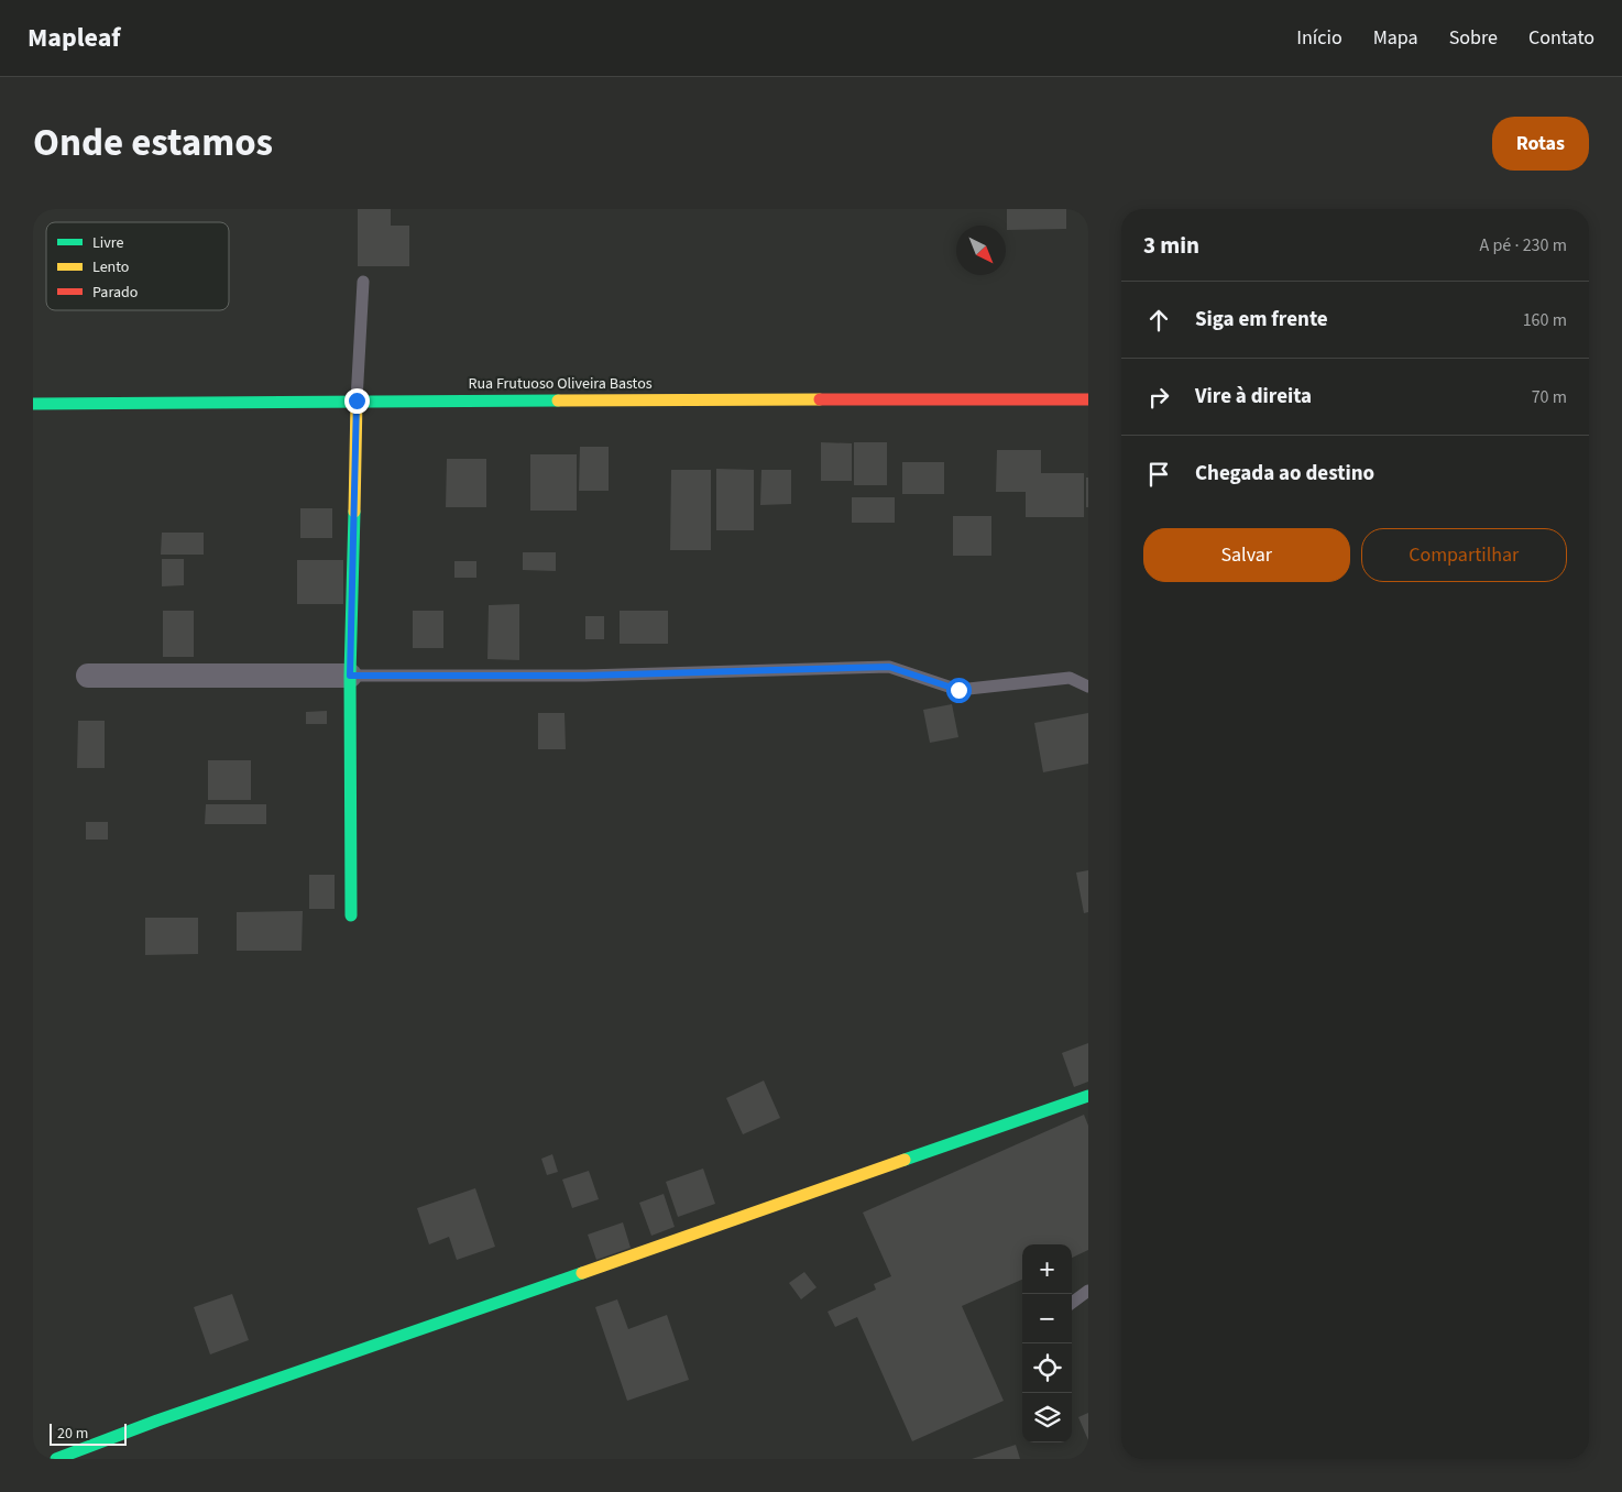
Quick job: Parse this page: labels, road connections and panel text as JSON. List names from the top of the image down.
{
  "streets": {
    "street": ["Rua Frutuoso Oliveira Bastos"]
  },
  "legend": ["Livre", "Lento", "Parado"],
  "scale_bar": "20 m",
  "north": "bottom right",
  "page": {
    "header": "Mapleaf",
    "nav": [
      "Início",
      "Mapa",
      "Sobre",
      "Contato"
    ],
    "title": "Onde estamos",
    "buttons": [
      "Rotas",
      ["Salvar", "Compartilhar"]
    ],
    "heading": ["3 min", "A pé · 230 m"],
    "list": [
      ["Siga em frente", "160 m"],
      ["Vire à direita", "70 m"],
      "Chegada ao destino"
    ],
    "map_buttons": ["+", "−"],
    "scale": "20 m"
  }
}
